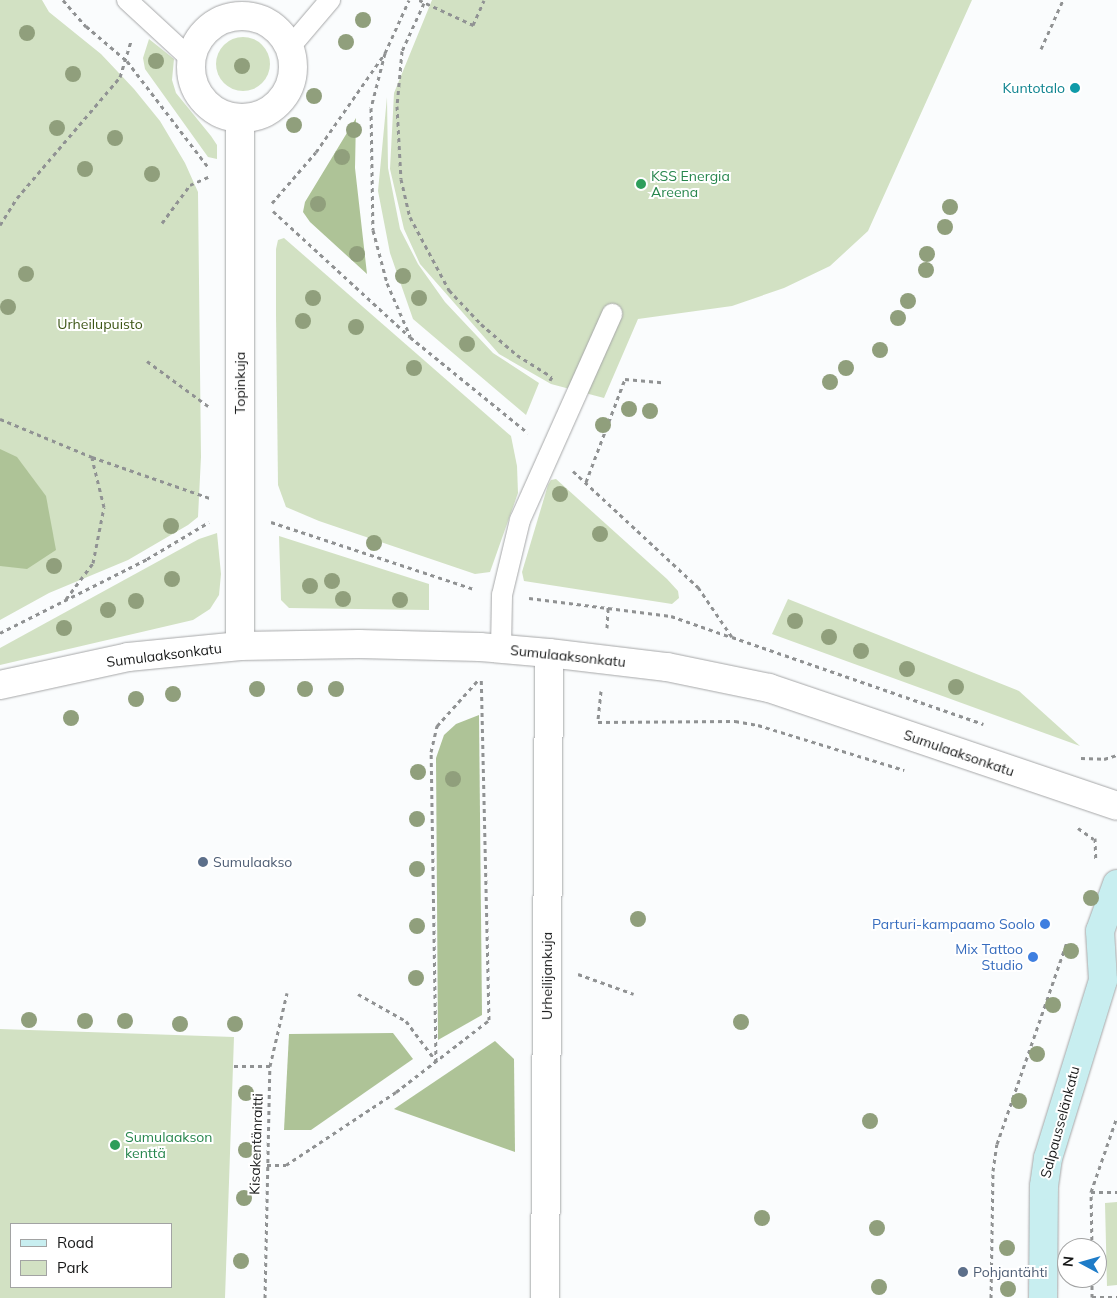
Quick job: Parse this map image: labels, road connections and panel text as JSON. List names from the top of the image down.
{
  "streets": {
    "main road": ["Salpausselänkatu"],
    "street": ["Topinkuja", "Sumulaaksonkatu", "Urheilijankuja"],
    "path": ["Kisakentänraitti"]
  },
  "crossings": [
    ["Topinkuja", "Sumulaaksonkatu"],
    ["Sumulaaksonkatu", "Urheilijankuja"]
  ],
  "parks": ["Urheilupuisto"],
  "places": [
    "Kuntotalo",
    "KSS Energia Areena",
    "Sumulaakso",
    "Parturi-kampaamo Soolo",
    "Mix Tattoo Studio",
    "Sumulaakson kenttä",
    "Pohjantähti"
  ],
  "legend": ["Road", "Park"],
  "north": "left"
}
